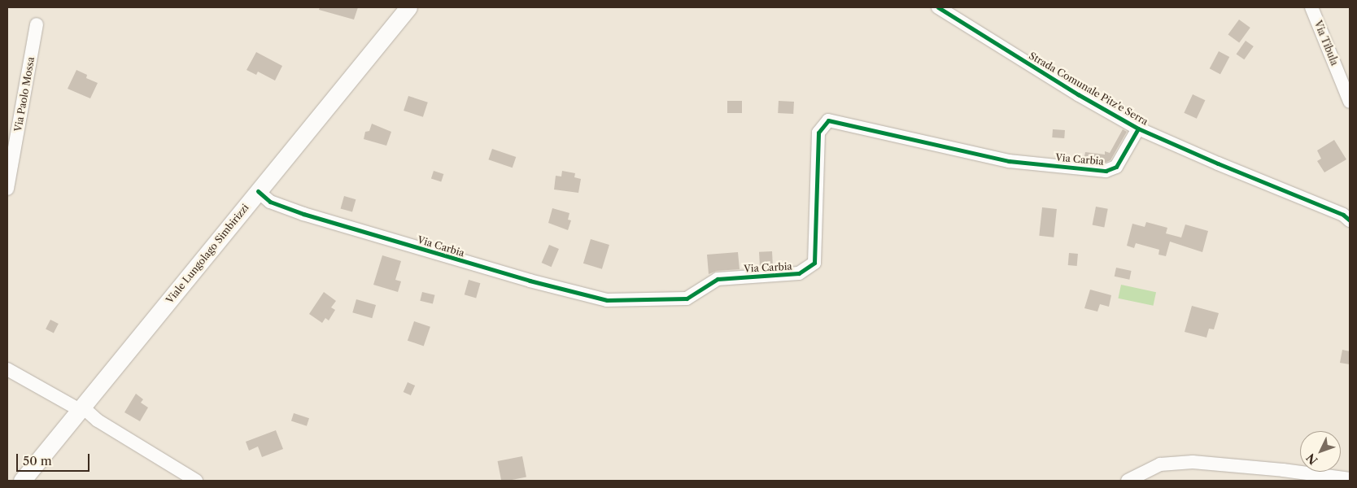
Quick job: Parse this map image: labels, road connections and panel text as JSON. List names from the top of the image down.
{
  "streets": {
    "main road": ["Viale Lungolago Simbirizzi"],
    "street": [
      "Via Tibula",
      "Strada Comunale Pitz'e Serra",
      "Via Paolo Mossa",
      "Via Carbia"
    ]
  },
  "crossings": [
    ["Strada Comunale Pitz'e Serra", "Via Carbia"],
    ["Via Carbia", "Viale Lungolago Simbirizzi"]
  ],
  "scale_bar": "50 m",
  "north": "bottom left"
}
